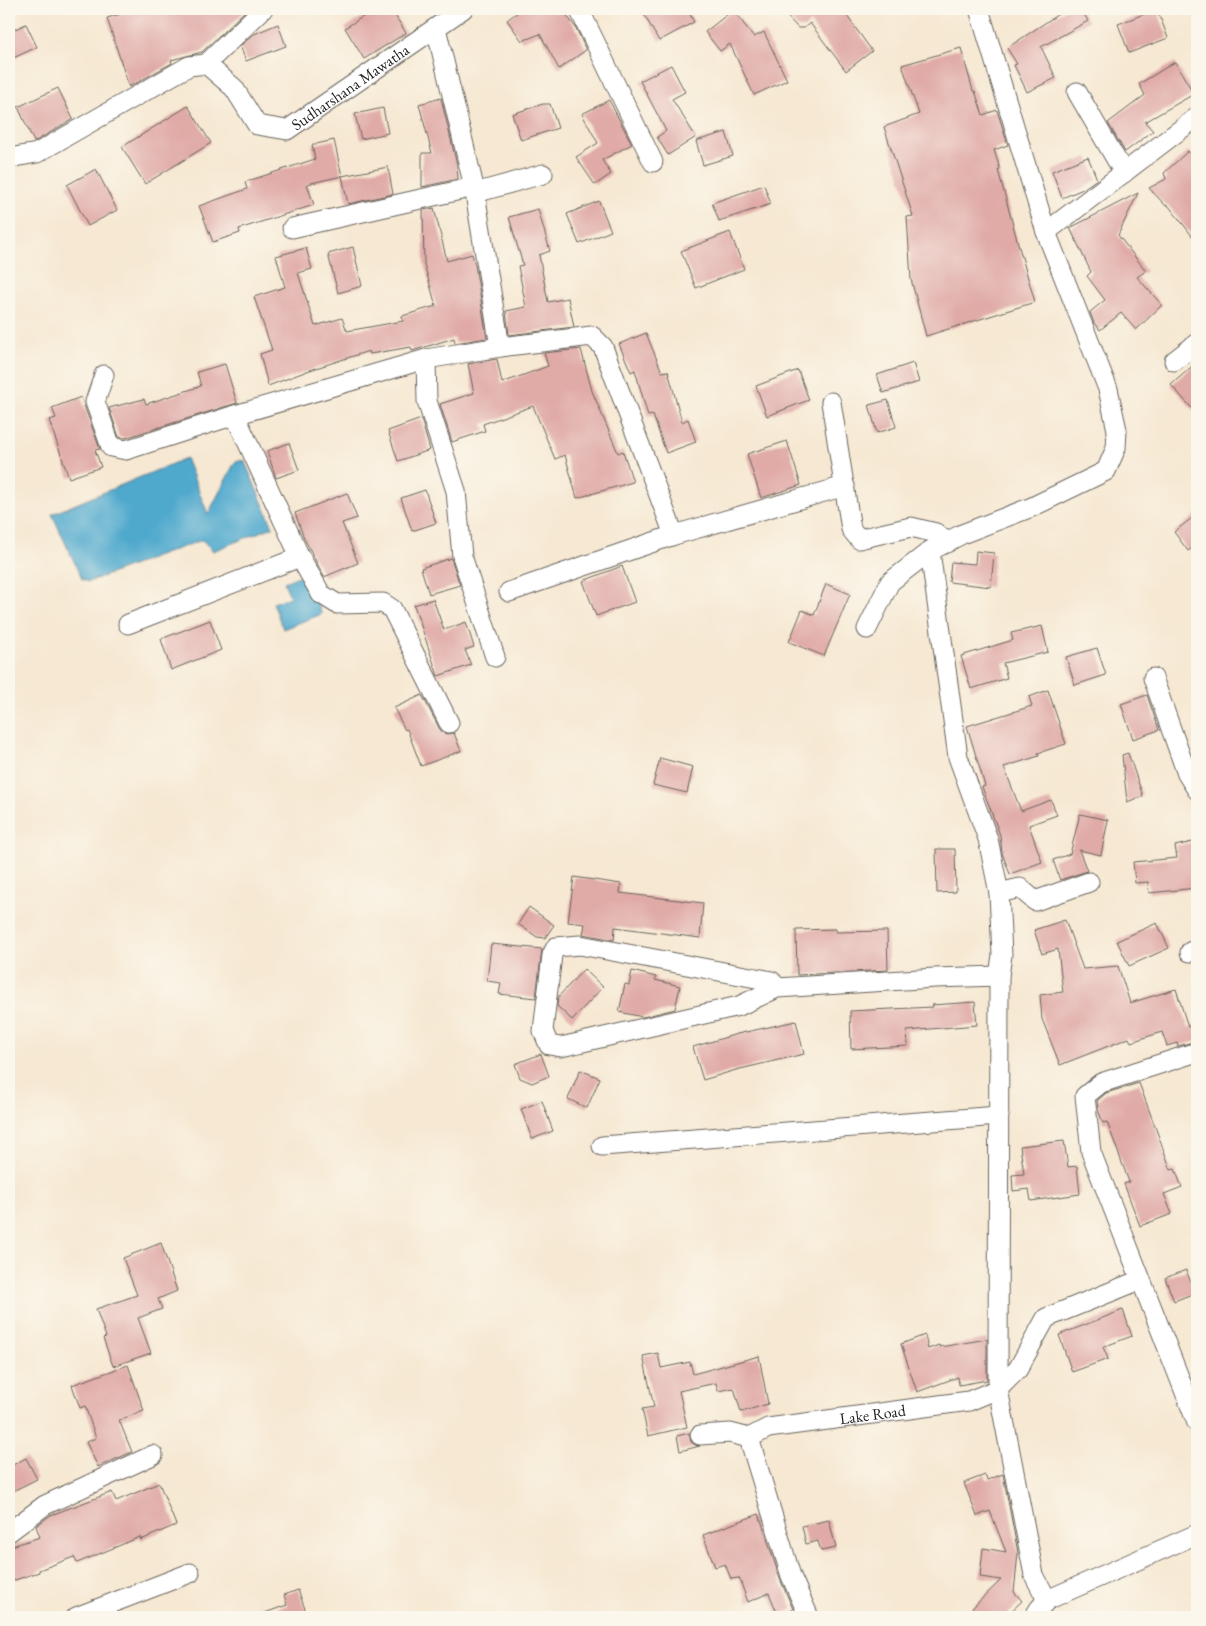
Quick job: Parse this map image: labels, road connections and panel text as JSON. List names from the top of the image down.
{
  "streets": {
    "street": ["Sudharshana Mawatha", "Lake Road"]
  }
}
